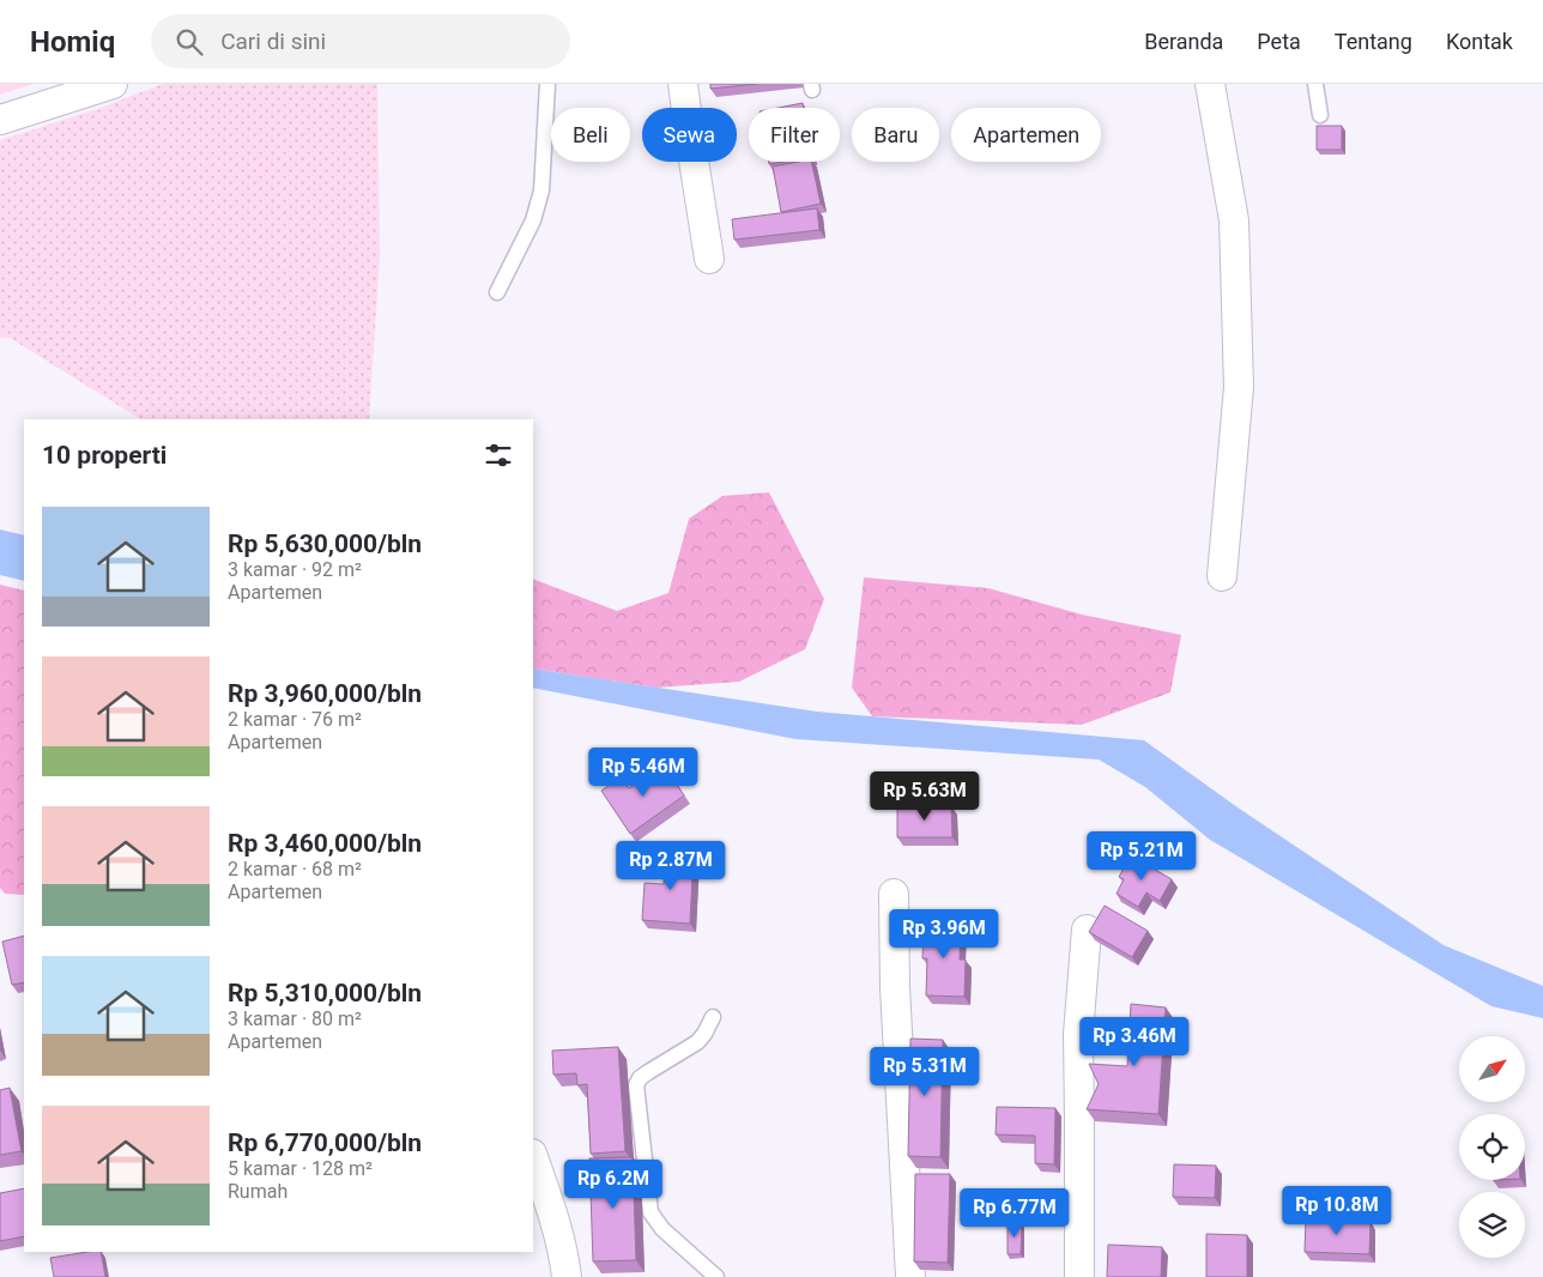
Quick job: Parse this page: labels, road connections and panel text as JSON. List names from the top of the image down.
{
  "north": "top right",
  "page": {
    "header": "Homiq",
    "search": "Cari di sini",
    "nav": [
      "Beranda",
      "Peta",
      "Tentang",
      "Kontak"
    ],
    "chip": [
      "Beli",
      "Sewa",
      "Filter",
      "Baru",
      "Apartemen"
    ],
    "heading": "10 properti",
    "list": [
      {
        "name": "Rp 5,630,000/bln",
        "note": "3 kamar · 92 m² · Apartemen"
      },
      {
        "name": "Rp 3,960,000/bln",
        "note": "2 kamar · 76 m² · Apartemen"
      },
      {
        "name": "Rp 3,460,000/bln",
        "note": "2 kamar · 68 m² · Apartemen"
      },
      {
        "name": "Rp 5,310,000/bln",
        "note": "3 kamar · 80 m² · Apartemen"
      },
      {
        "name": "Rp 6,770,000/bln",
        "note": "5 kamar · 128 m² · Rumah"
      }
    ],
    "price": [
      "Rp 5.46M",
      "Rp 5.63M",
      "Rp 5.21M",
      "Rp 2.87M",
      "Rp 3.96M",
      "Rp 3.46M",
      "Rp 5.31M",
      "Rp 6.2M",
      "Rp 10.8M",
      "Rp 6.77M"
    ]
  }
}
